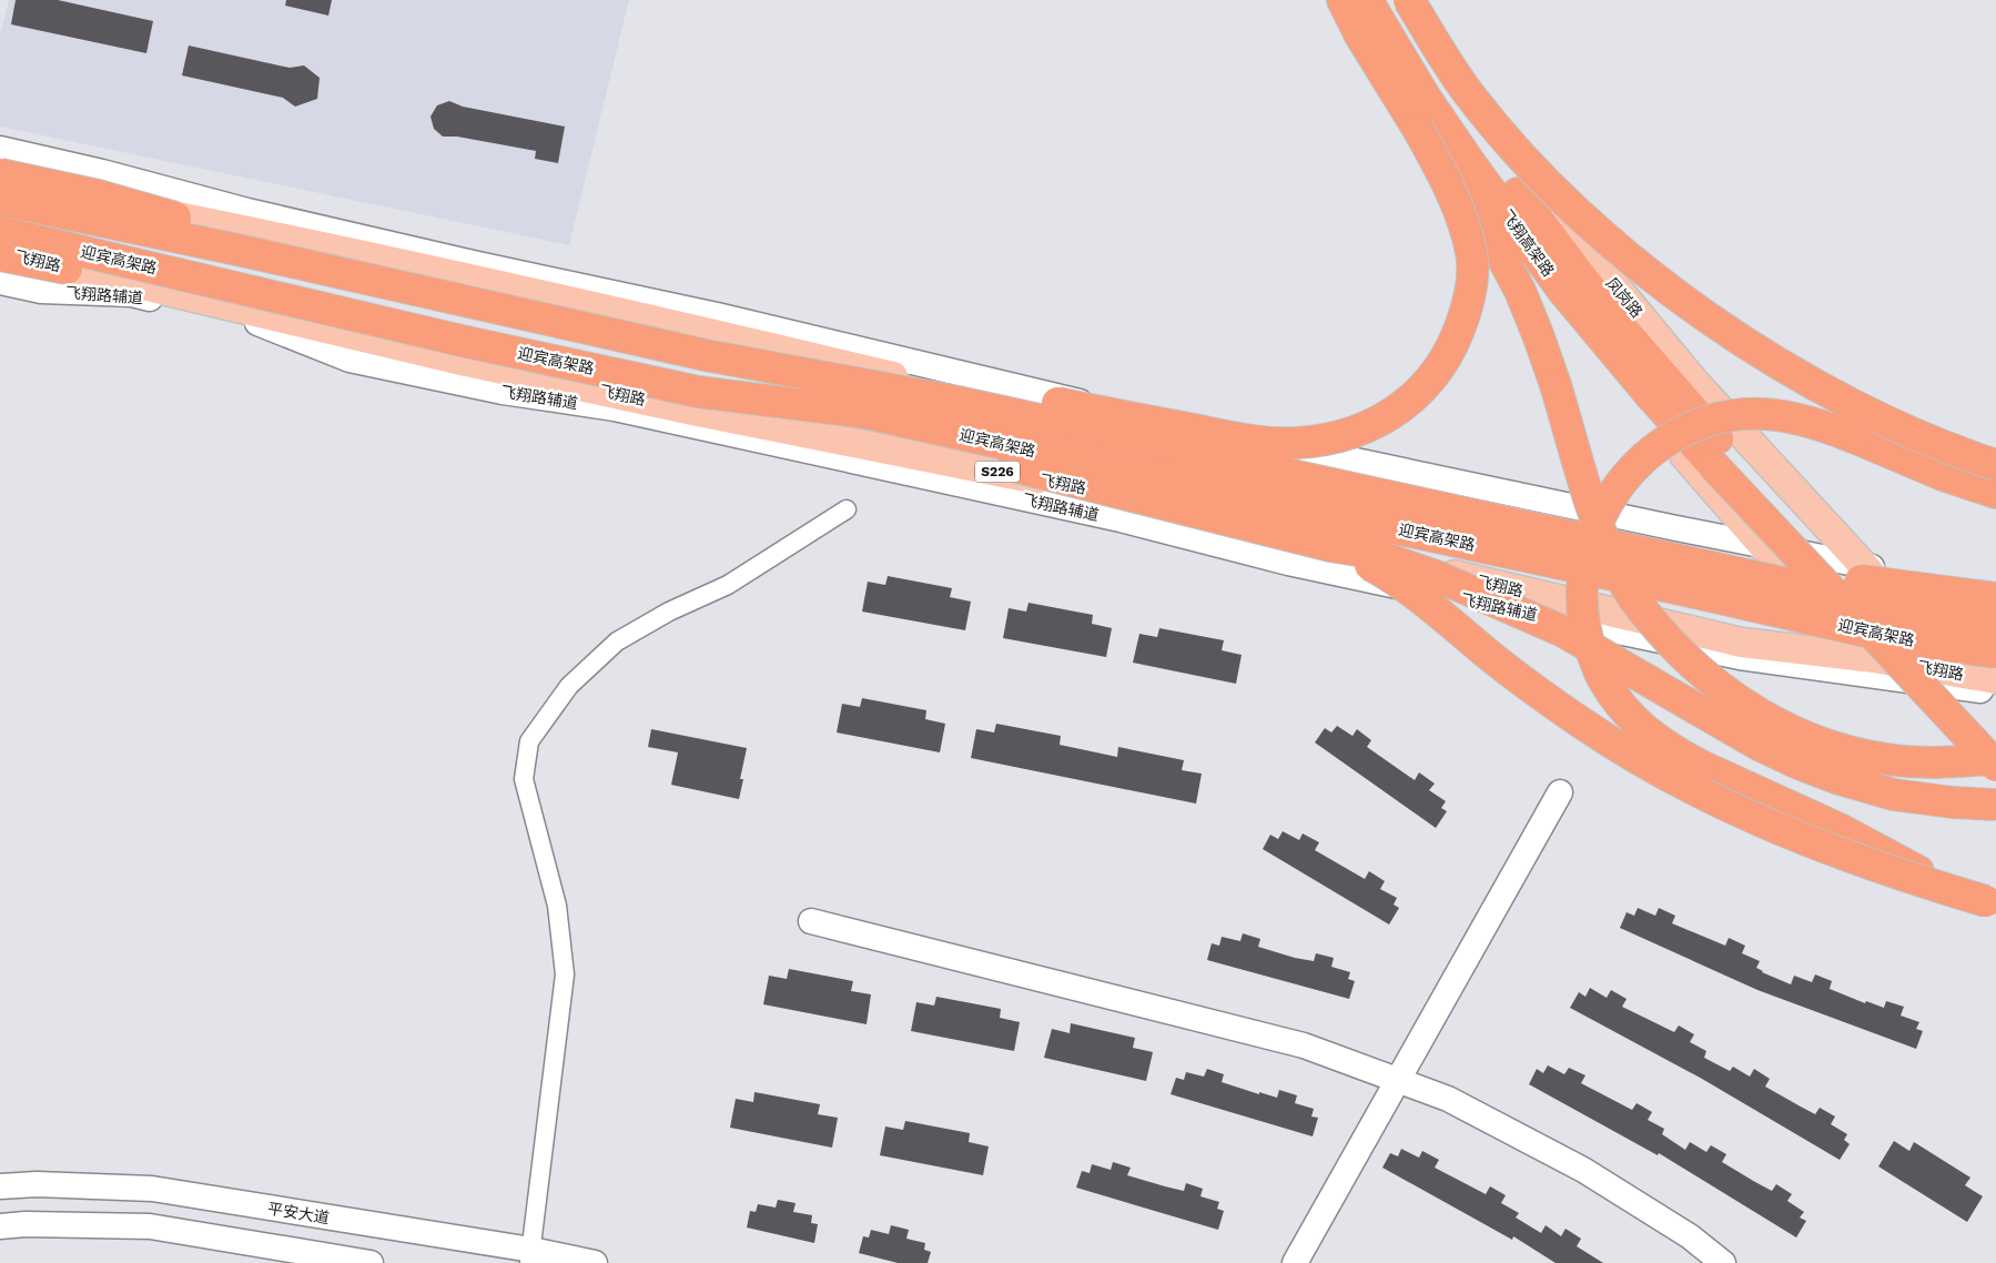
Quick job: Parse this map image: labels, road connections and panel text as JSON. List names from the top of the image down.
{
  "streets": {
    "highway": ["飞翔高架路", "迎宾高架路"],
    "main road": ["飞翔路", "凤岗路", "S226"],
    "street": ["飞翔路辅道", "平安大道"]
  },
  "crossings": [
    ["飞翔路", "飞翔路辅道"],
    ["飞翔路", "凤岗路"]
  ]
}
